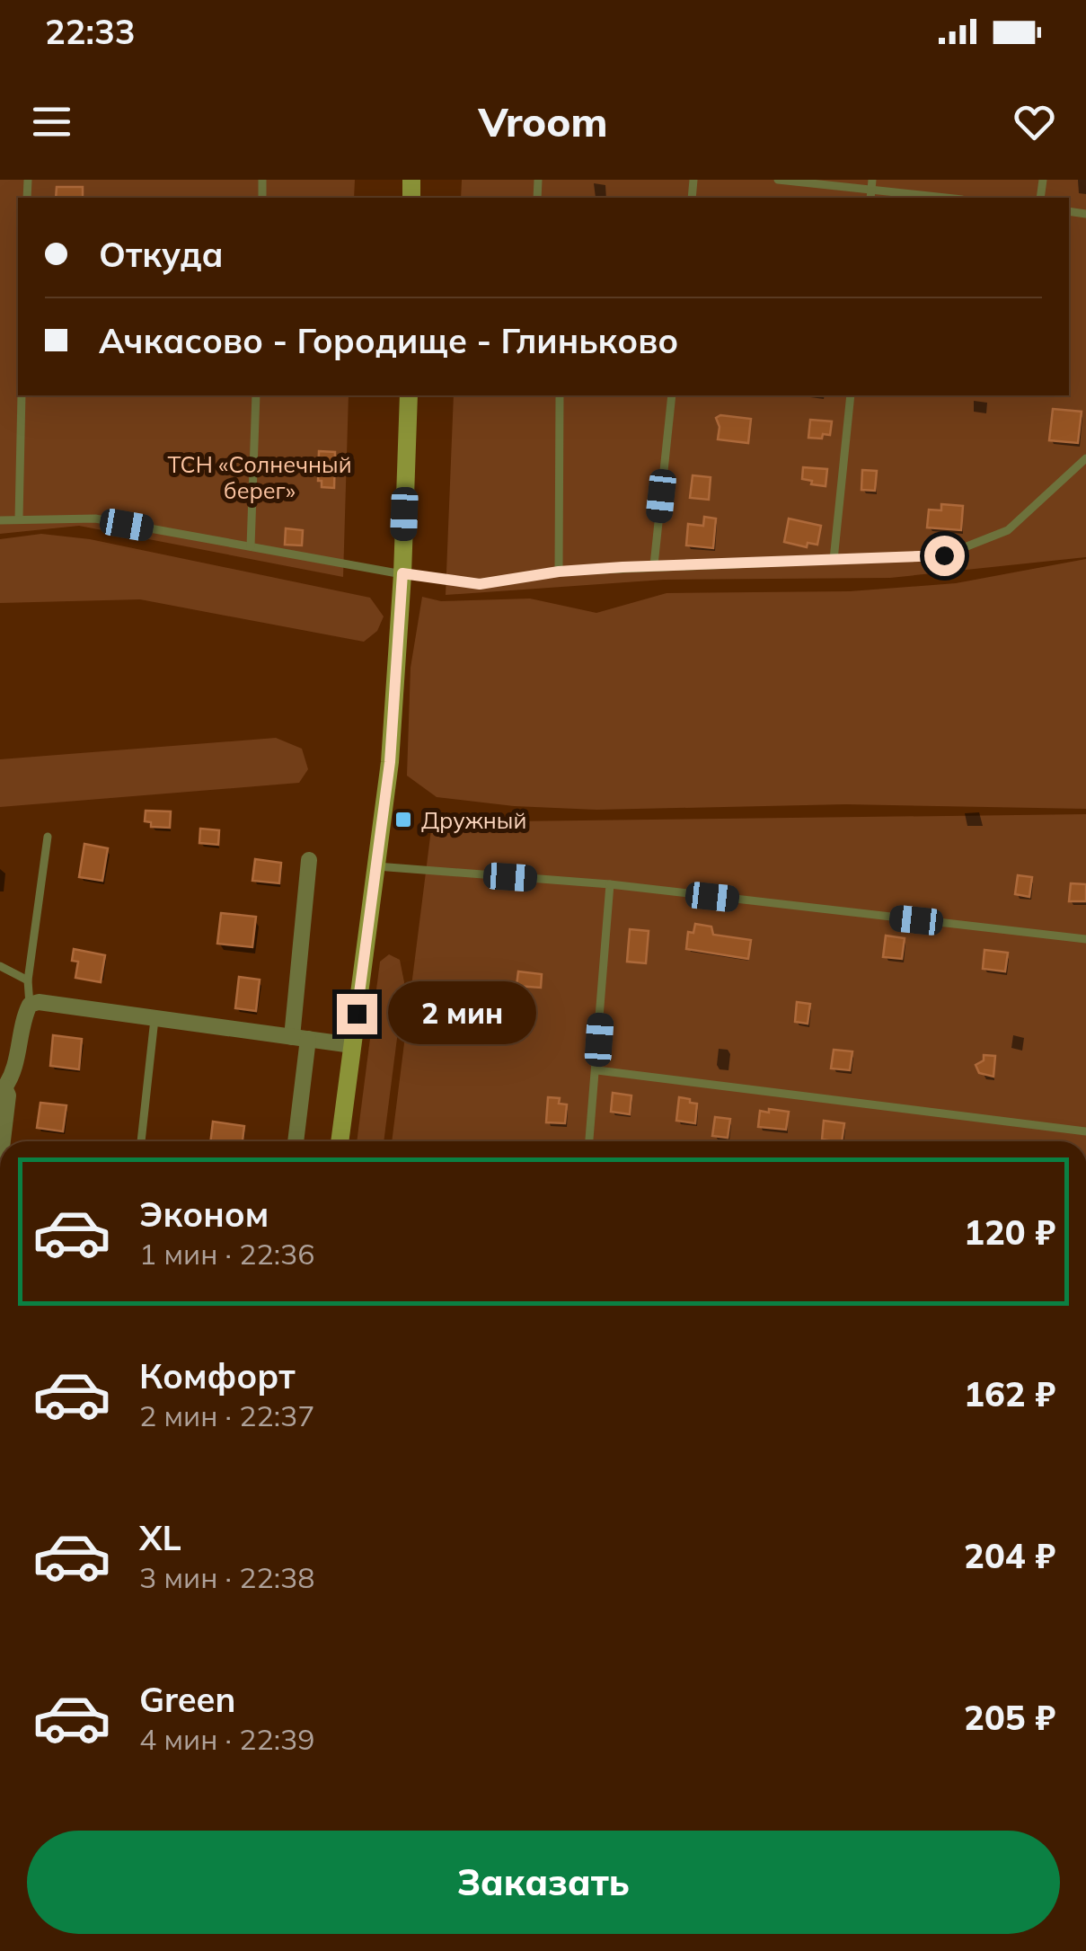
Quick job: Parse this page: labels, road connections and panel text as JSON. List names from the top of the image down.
{
  "parks": ["ТСН «Солнечный берег»"],
  "places": {
    "transit": ["Дружный"]
  },
  "page": {
    "status": "22:33",
    "header": "Vroom",
    "banner": ["Откуда", "Ачкасово - Городище - Глиньково"],
    "bubble": "2 мин",
    "list": [
      {
        "name": "Эконом",
        "note": "1 мин · 22:36",
        "value": "120 ₽"
      },
      {
        "name": "Комфорт",
        "note": "2 мин · 22:37",
        "value": "162 ₽"
      },
      {
        "name": "XL",
        "note": "3 мин · 22:38",
        "value": "204 ₽"
      },
      {
        "name": "Green",
        "note": "4 мин · 22:39",
        "value": "205 ₽"
      }
    ],
    "buttons": "Заказать"
  }
}
